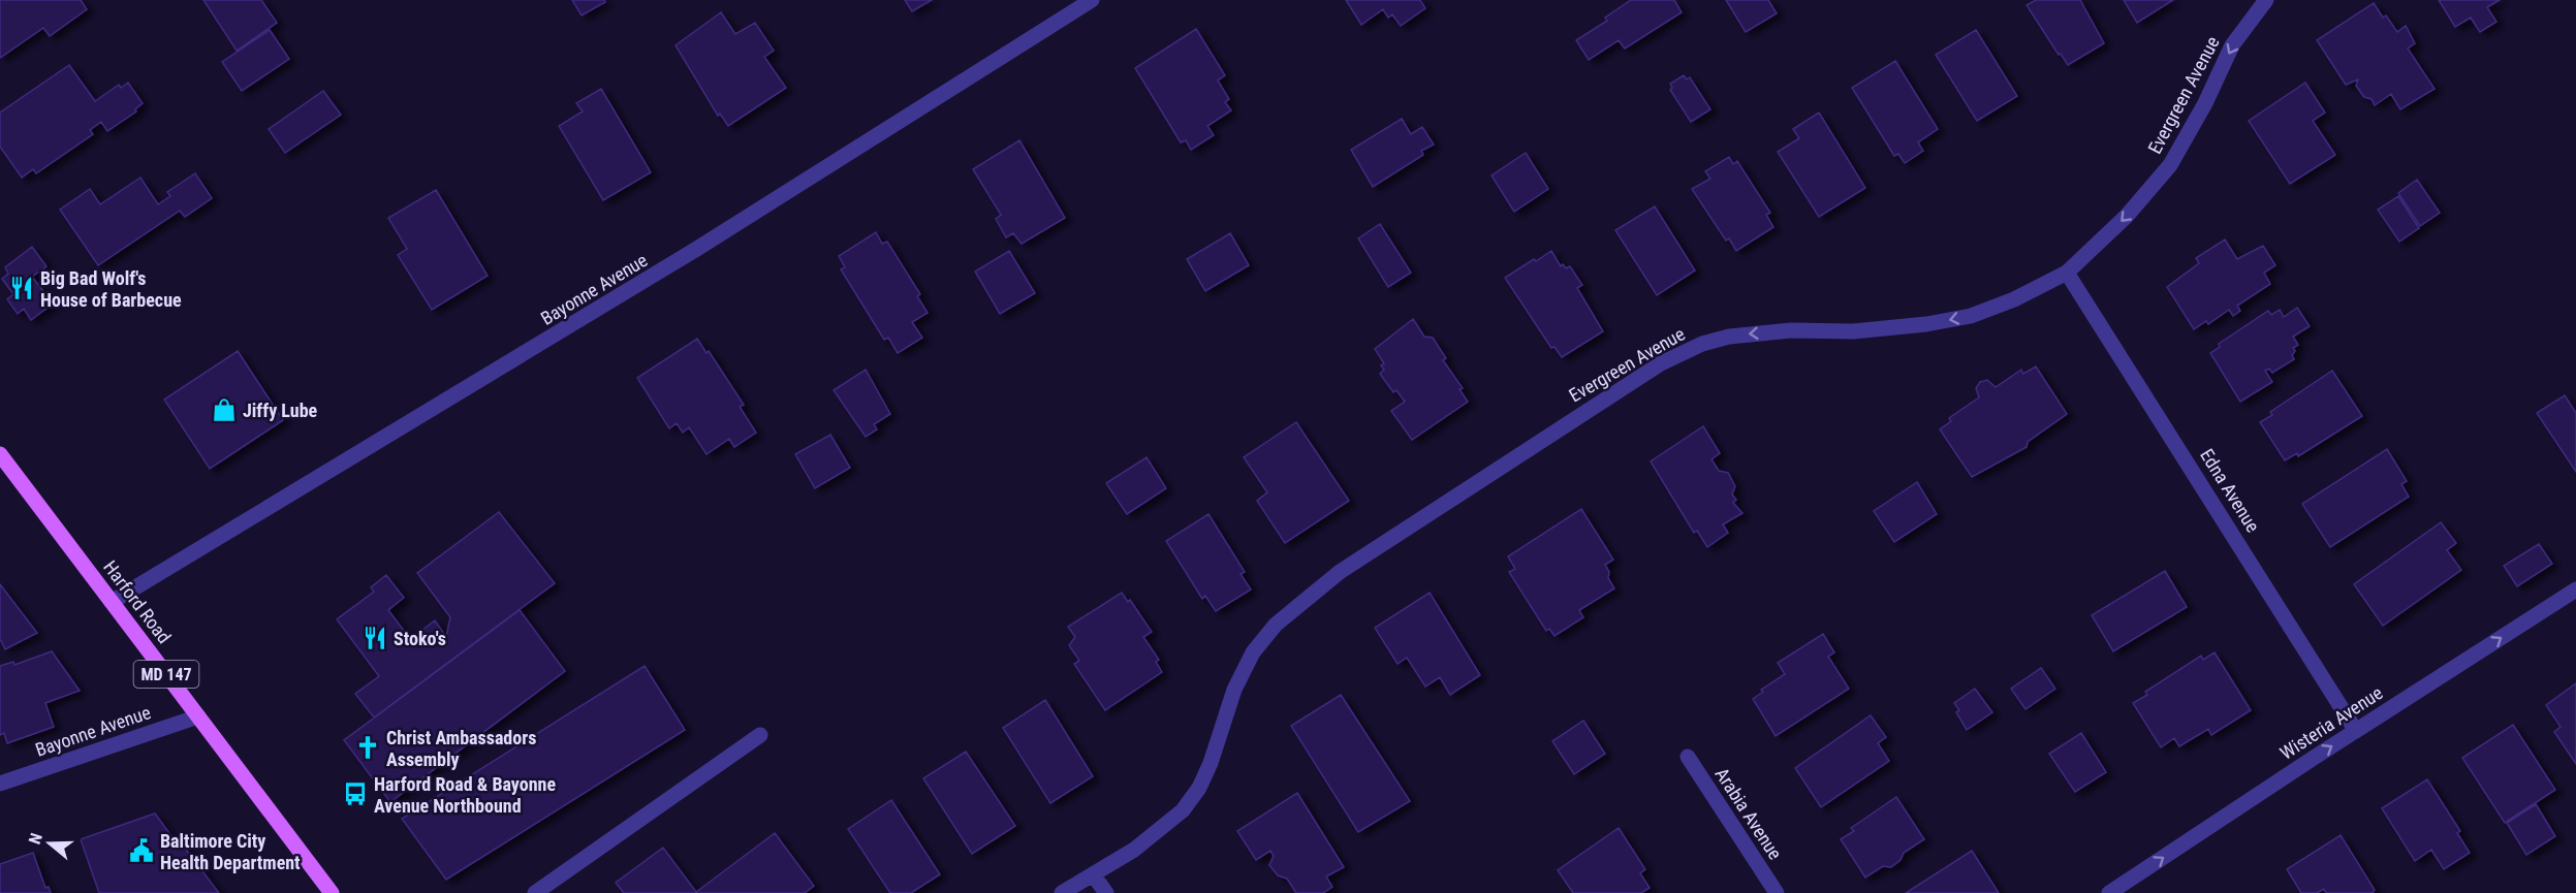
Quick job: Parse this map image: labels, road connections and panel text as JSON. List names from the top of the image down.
{
  "streets": {
    "main road": ["Harford Road", "MD 147"],
    "street": [
      "Evergreen Avenue",
      "Bayonne Avenue",
      "Edna Avenue",
      "Wisteria Avenue",
      "Arabia Avenue"
    ]
  },
  "crossings": [
    ["Evergreen Avenue", "Edna Avenue"],
    ["Bayonne Avenue", "Harford Road"],
    ["Edna Avenue", "Wisteria Avenue"]
  ],
  "one_way": ["Evergreen Avenue", "Wisteria Avenue"],
  "places": {
    "restaurant": ["Big Bad Wolf's House of Barbecue", "Stoko's"],
    "shop": ["Jiffy Lube"],
    "church": ["Christ Ambassadors Assembly"],
    "bus stop": ["Harford Road & Bayonne Avenue Northbound"],
    "public building": ["Baltimore City Health Department"]
  },
  "north": "left"
}
